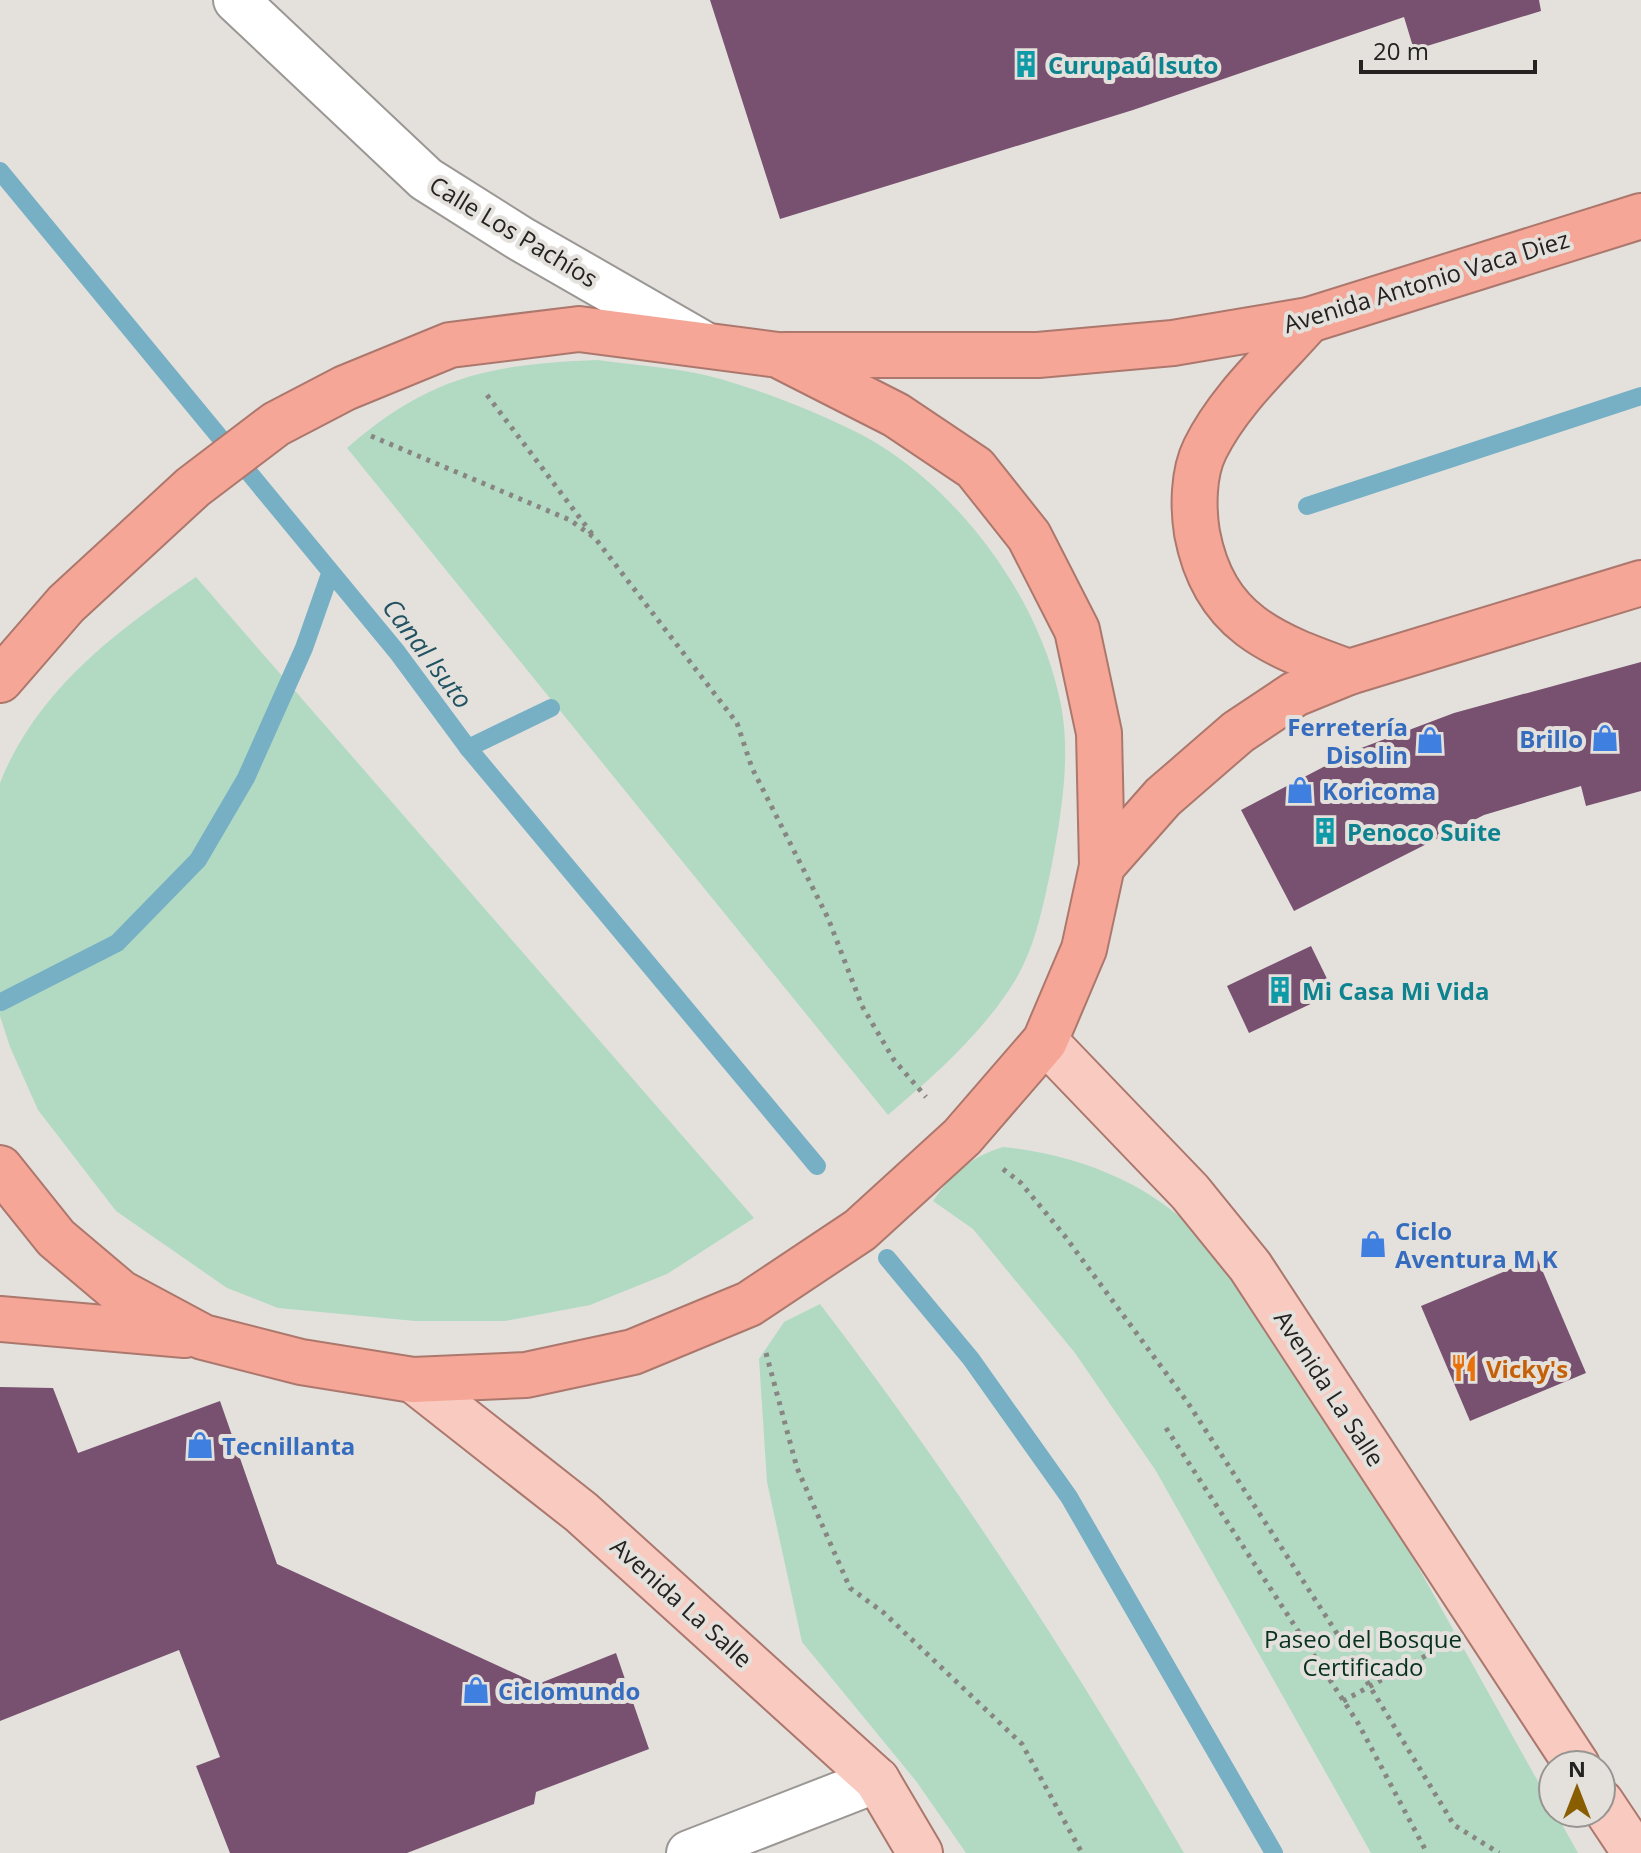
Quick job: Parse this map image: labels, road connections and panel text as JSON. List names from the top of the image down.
{
  "streets": {
    "highway": ["Avenida Antonio Vaca Diez"],
    "main road": ["Avenida La Salle"],
    "street": ["Calle Los Pachíos"]
  },
  "water": ["Canal Isuto"],
  "parks": ["Paseo del Bosque Certificado"],
  "places": {
    "building": ["Curupaú Isuto", "Penoco Suite", "Mi Casa Mi Vida"],
    "shop": [
      "Brillo",
      "Ferretería Disolin",
      "Koricoma",
      "Ciclo Aventura M K",
      "Tecnillanta",
      "Ciclomundo"
    ],
    "restaurant": ["Vicky's"]
  },
  "scale_bar": "20 m",
  "north": "top"
}
